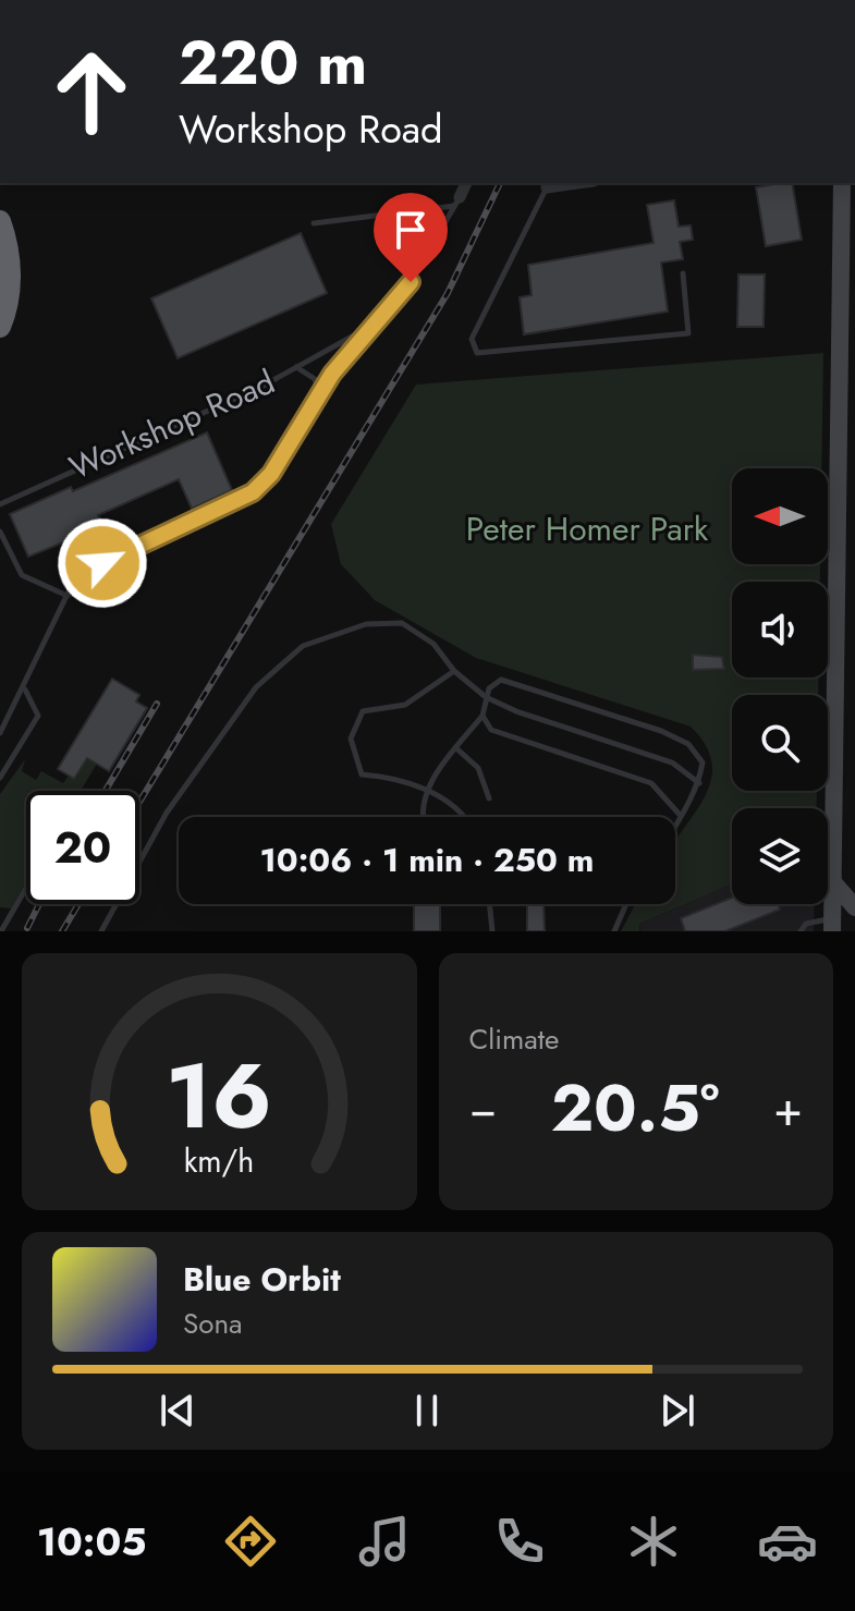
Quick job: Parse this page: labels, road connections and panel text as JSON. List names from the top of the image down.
{
  "streets": {
    "street": ["Workshop Road"]
  },
  "parks": ["Peter Homer Park"],
  "north": "left",
  "page": {
    "turn": ["220 m", "Workshop Road"],
    "limit": "20",
    "trip": "10:06 · 1 min · 250 m",
    "tile": "Climate",
    "heat": ["−", "20.5°", "+"],
    "song": ["Blue Orbit", "Sona"],
    "tabs": "10:05",
    "gauge": ["16", "km/h"]
  }
}
